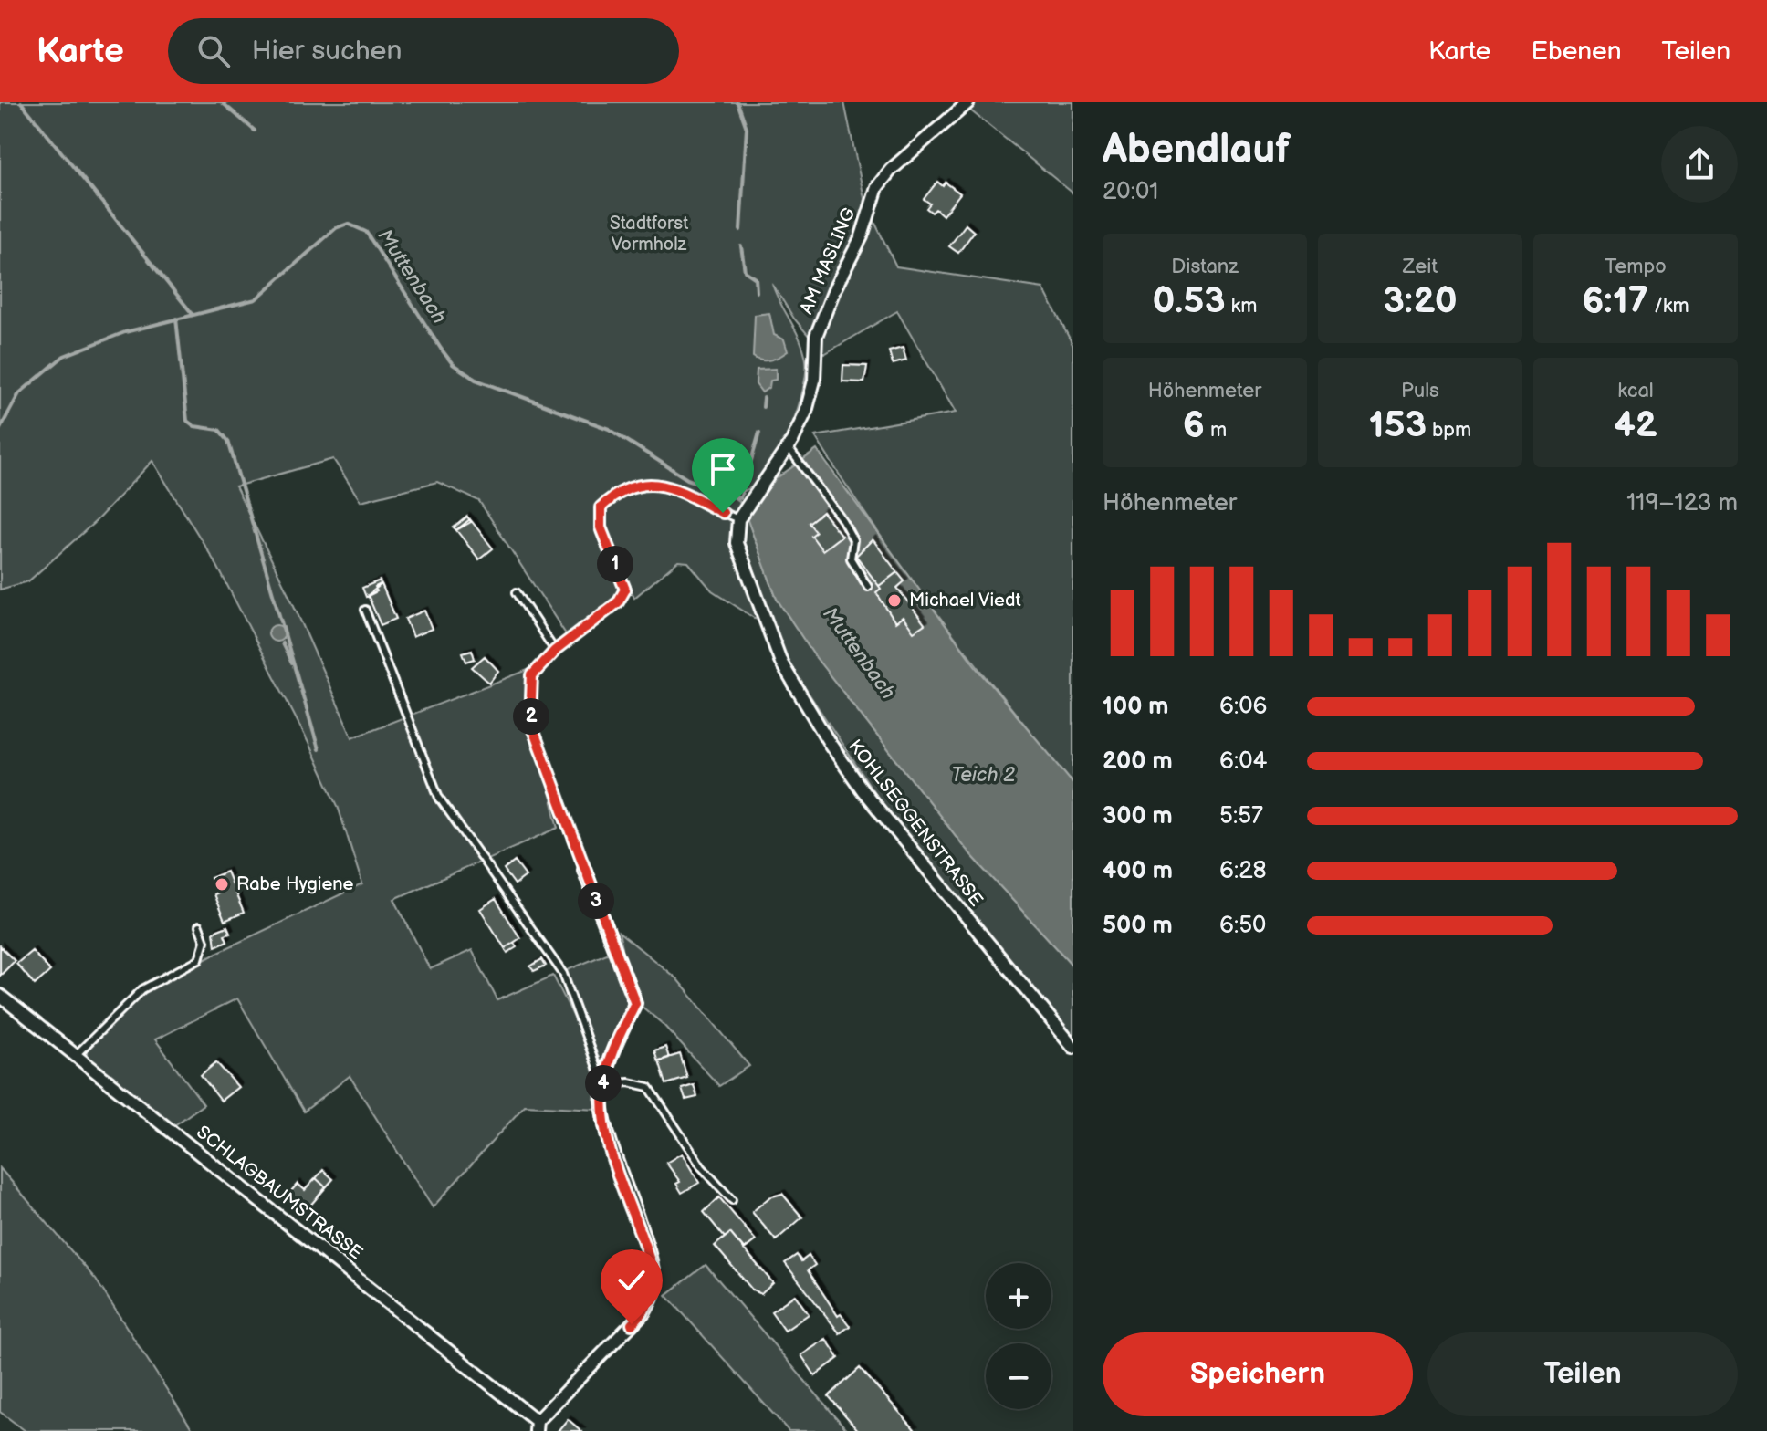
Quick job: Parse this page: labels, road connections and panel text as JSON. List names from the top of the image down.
{
  "streets": {
    "street": ["AM MASLING", "KOHLSEGGENSTRASSE", "SCHLAGBAUMSTRASSE"]
  },
  "crossings": [
    ["AM MASLING", "KOHLSEGGENSTRASSE"]
  ],
  "water": ["Muttenbach", "Teich 2"],
  "parks": ["Stadtforst Vormholz"],
  "places": ["Michael Viedt", "Rabe Hygiene"],
  "page": {
    "header": "Karte",
    "search": "Hier suchen",
    "nav": ["Karte", "Ebenen", "Teilen"],
    "heading": ["Abendlauf", "20:01"],
    "stats": [
      ["Distanz", "0.53 km"],
      ["Zeit", "3:20"],
      ["Tempo", "6:17 /km"],
      ["Höhenmeter", "6 m"],
      ["Puls", "153 bpm"],
      ["kcal", "42"]
    ],
    "chart": ["Höhenmeter", "119–123 m"],
    "pins": [
      "1",
      "2",
      "3",
      "4"
    ],
    "list": [
      {
        "name": "100 m",
        "note": "6:06"
      },
      {
        "name": "200 m",
        "note": "6:04"
      },
      {
        "name": "300 m",
        "note": "5:57"
      },
      {
        "name": "400 m",
        "note": "6:28"
      },
      {
        "name": "500 m",
        "note": "6:50"
      }
    ],
    "map_buttons": ["+", "−"],
    "buttons": ["Speichern", "Teilen"]
  }
}
